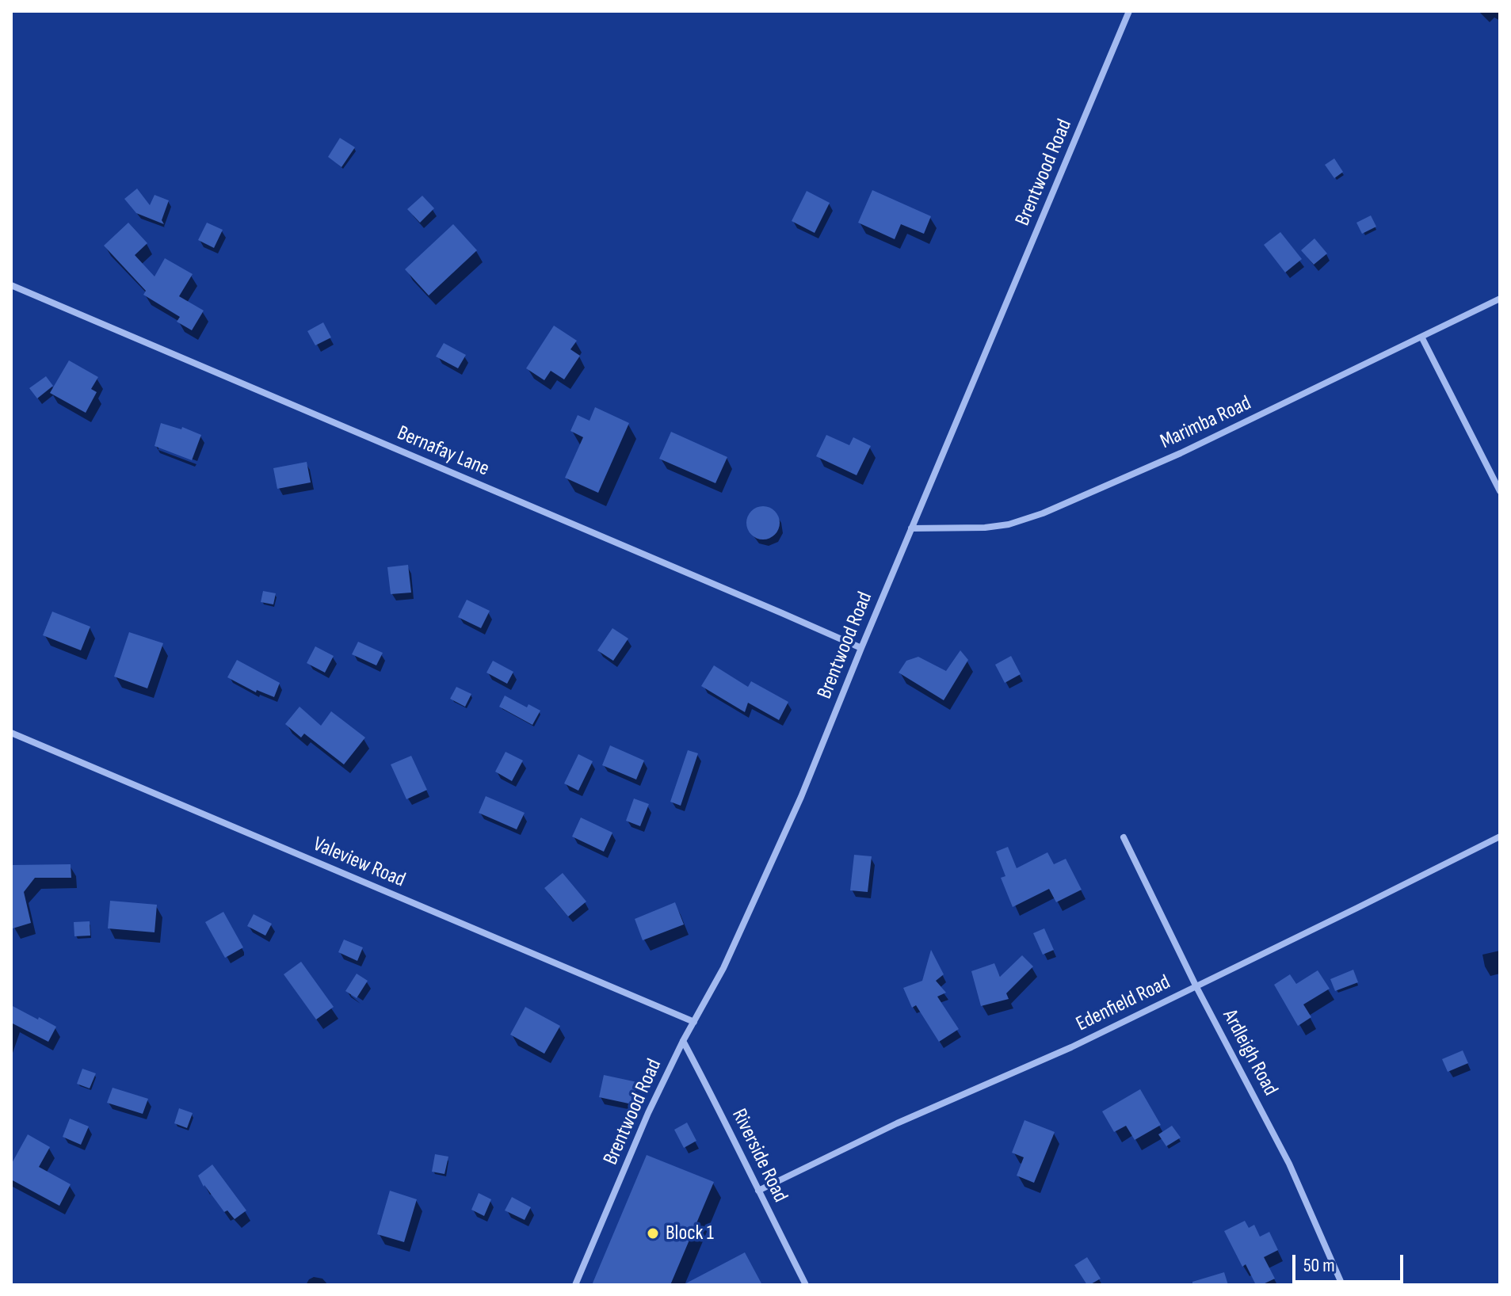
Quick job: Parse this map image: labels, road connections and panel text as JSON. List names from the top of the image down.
{
  "streets": {
    "street": [
      "Brentwood Road",
      "Marimba Road",
      "Bernafay Lane",
      "Valeview Road",
      "Edenfield Road",
      "Ardleigh Road",
      "Riverside Road"
    ]
  },
  "crossings": [
    ["Brentwood Road", "Marimba Road"],
    ["Brentwood Road", "Bernafay Lane"],
    ["Brentwood Road", "Valeview Road"],
    ["Brentwood Road", "Riverside Road"],
    ["Edenfield Road", "Ardleigh Road"],
    ["Edenfield Road", "Riverside Road"]
  ],
  "places": ["Block 1"],
  "scale_bar": "50 m"
}
